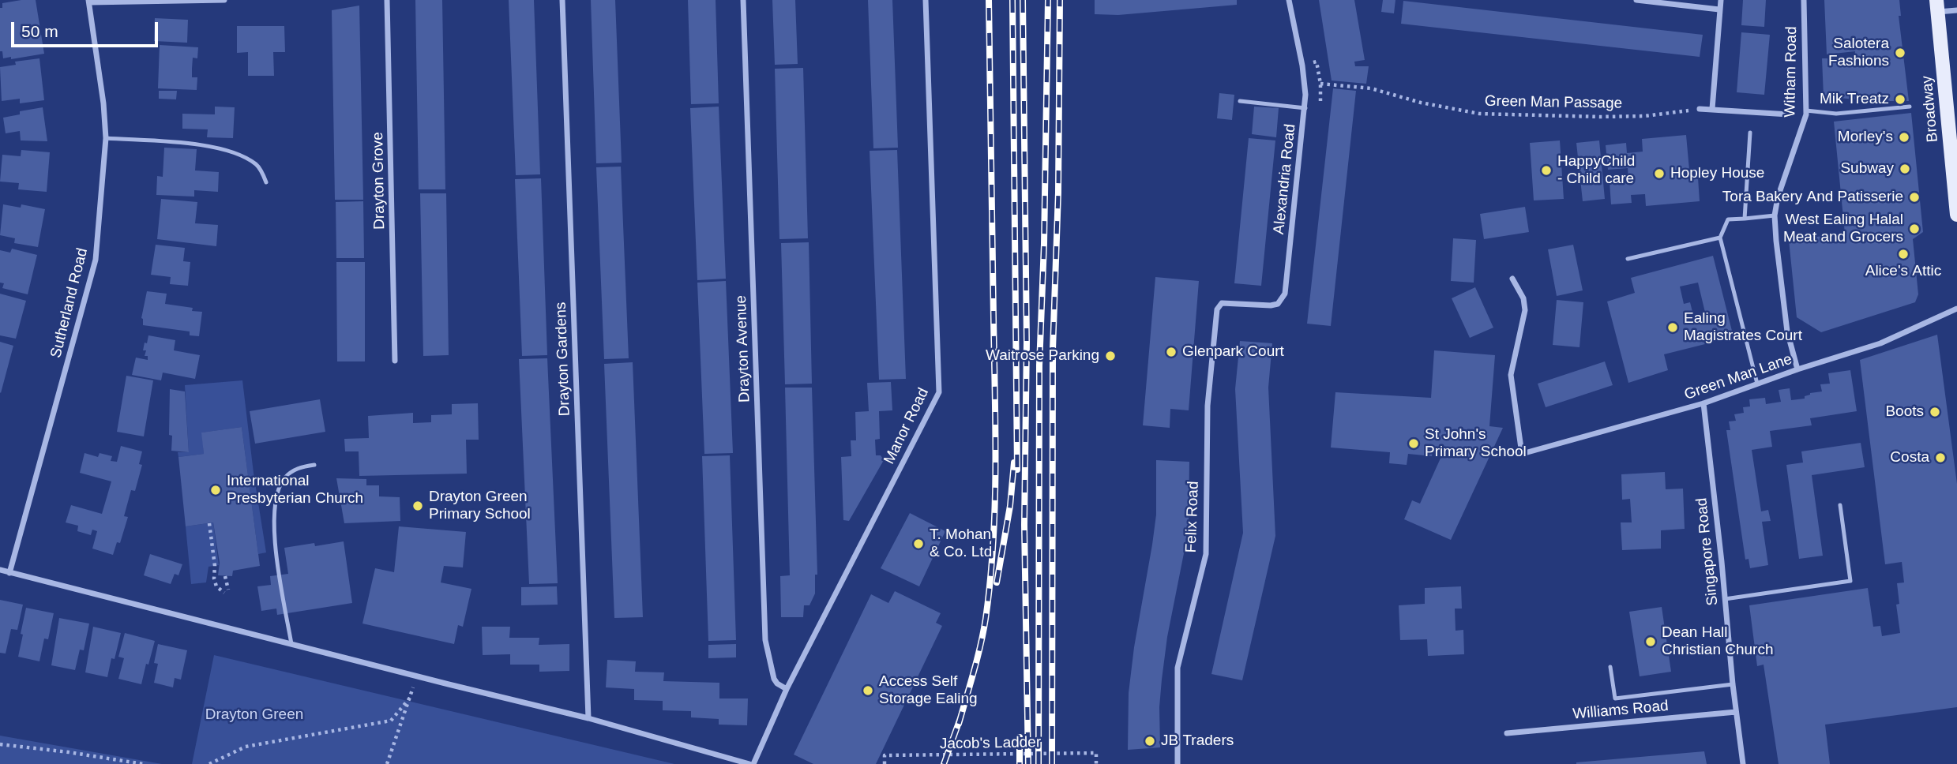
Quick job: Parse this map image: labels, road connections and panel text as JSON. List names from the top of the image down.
{
  "streets": {
    "main road": ["Broadway"],
    "street": [
      "Witham Road",
      "Alexandria Road",
      "Drayton Grove",
      "Sutherland Road",
      "Drayton Avenue",
      "Drayton Gardens",
      "Green Man Lane",
      "Manor Road",
      "Felix Road",
      "Singapore Road",
      "Williams Road"
    ],
    "path": ["Green Man Passage", "Jacob's Ladder"]
  },
  "crossings": [
    ["Witham Road", "Green Man Lane"],
    ["Alexandria Road", "Felix Road"],
    ["Drayton Avenue", "Manor Road"],
    ["Green Man Lane", "Singapore Road"],
    ["Singapore Road", "Williams Road"]
  ],
  "parks": ["Drayton Green"],
  "places": [
    "Salotera Fashions",
    "Mik Treatz",
    "Morley's",
    "Subway",
    "HappyChild - Child care",
    "Hopley House",
    "Tora Bakery And Patisserie",
    "West Ealing Halal Meat and Grocers",
    "Alice's Attic",
    "Ealing Magistrates Court",
    "Glenpark Court",
    "Waitrose Parking",
    "Boots",
    "St John's Primary School",
    "Costa",
    "International Presbyterian Church",
    "Drayton Green Primary School",
    "T. Mohan & Co. Ltd",
    "Dean Hall Christian Church",
    "Access Self Storage Ealing",
    "JB Traders"
  ],
  "scale_bar": "50 m"
}
